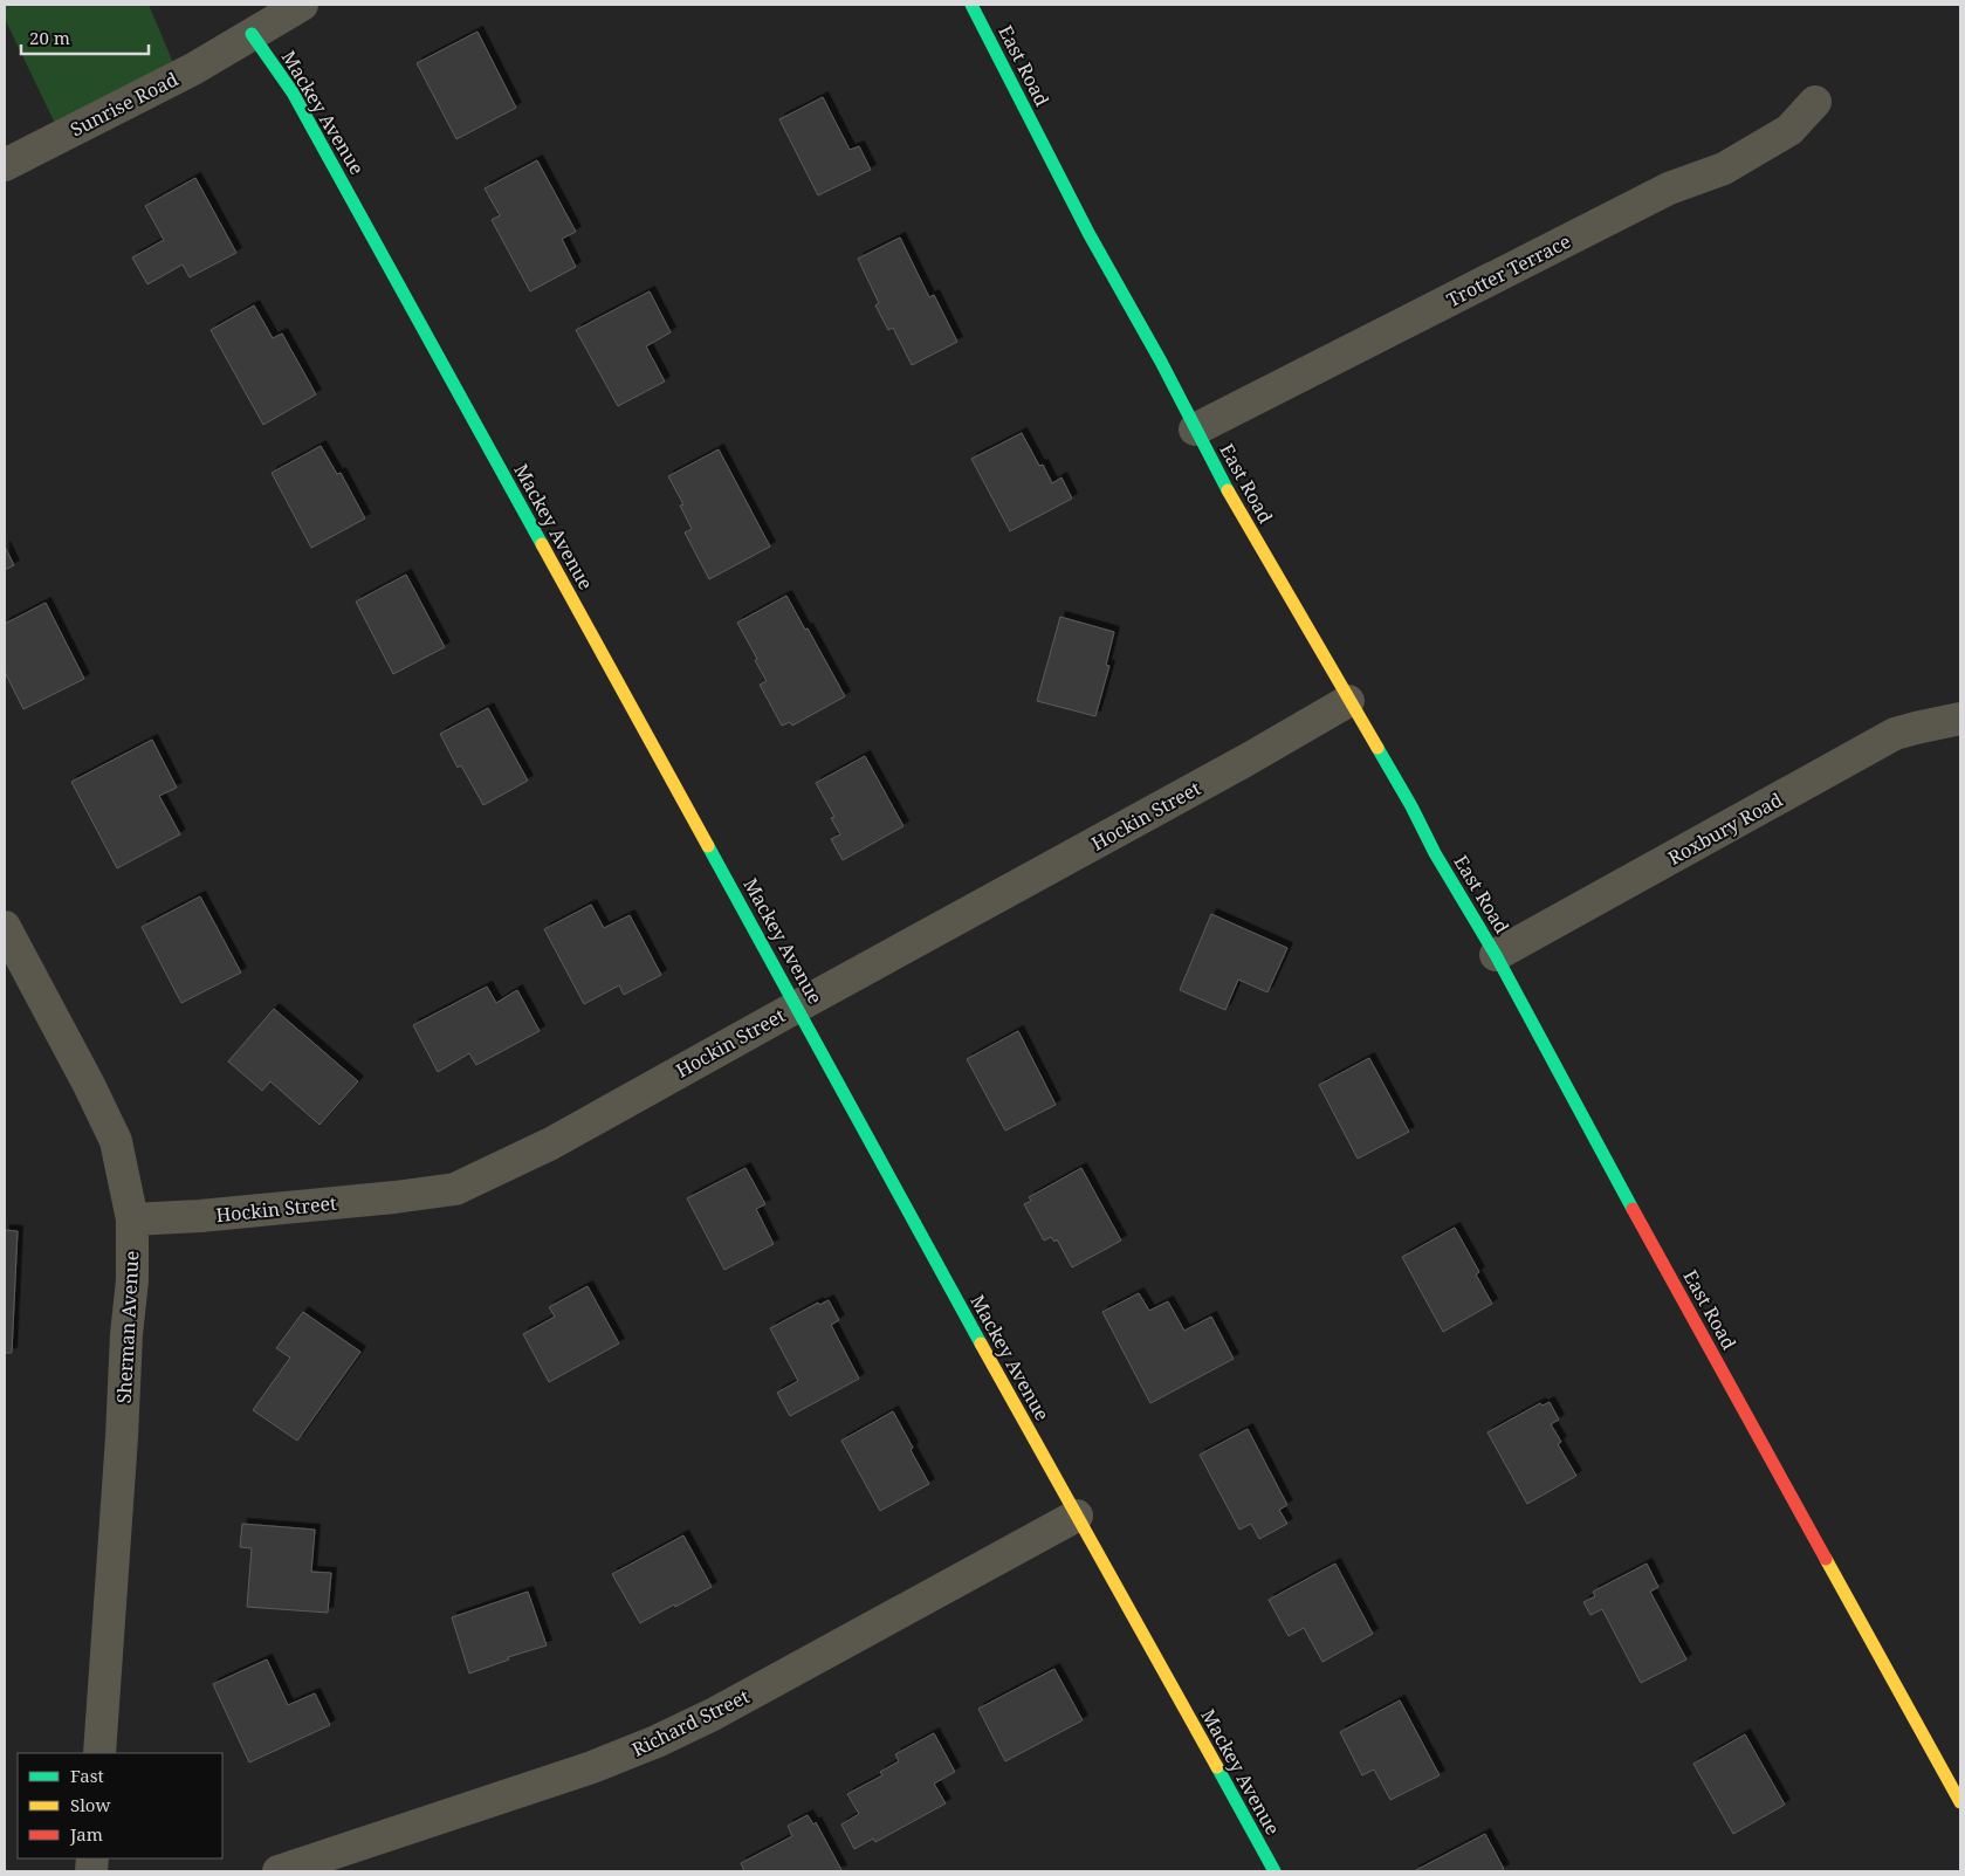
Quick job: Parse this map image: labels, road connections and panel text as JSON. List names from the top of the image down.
{
  "streets": {
    "street": [
      "East Road",
      "Sunrise Road",
      "Mackey Avenue",
      "Trotter Terrace",
      "Hockin Street",
      "Roxbury Road",
      "Sherman Avenue",
      "Richard Street"
    ]
  },
  "crossings": [
    ["East Road", "Trotter Terrace"],
    ["East Road", "Hockin Street"],
    ["East Road", "Roxbury Road"],
    ["Sunrise Road", "Mackey Avenue"],
    ["Mackey Avenue", "Hockin Street"],
    ["Mackey Avenue", "Richard Street"],
    ["Hockin Street", "Sherman Avenue"]
  ],
  "legend": ["Fast", "Slow", "Jam"],
  "scale_bar": "20 m"
}
